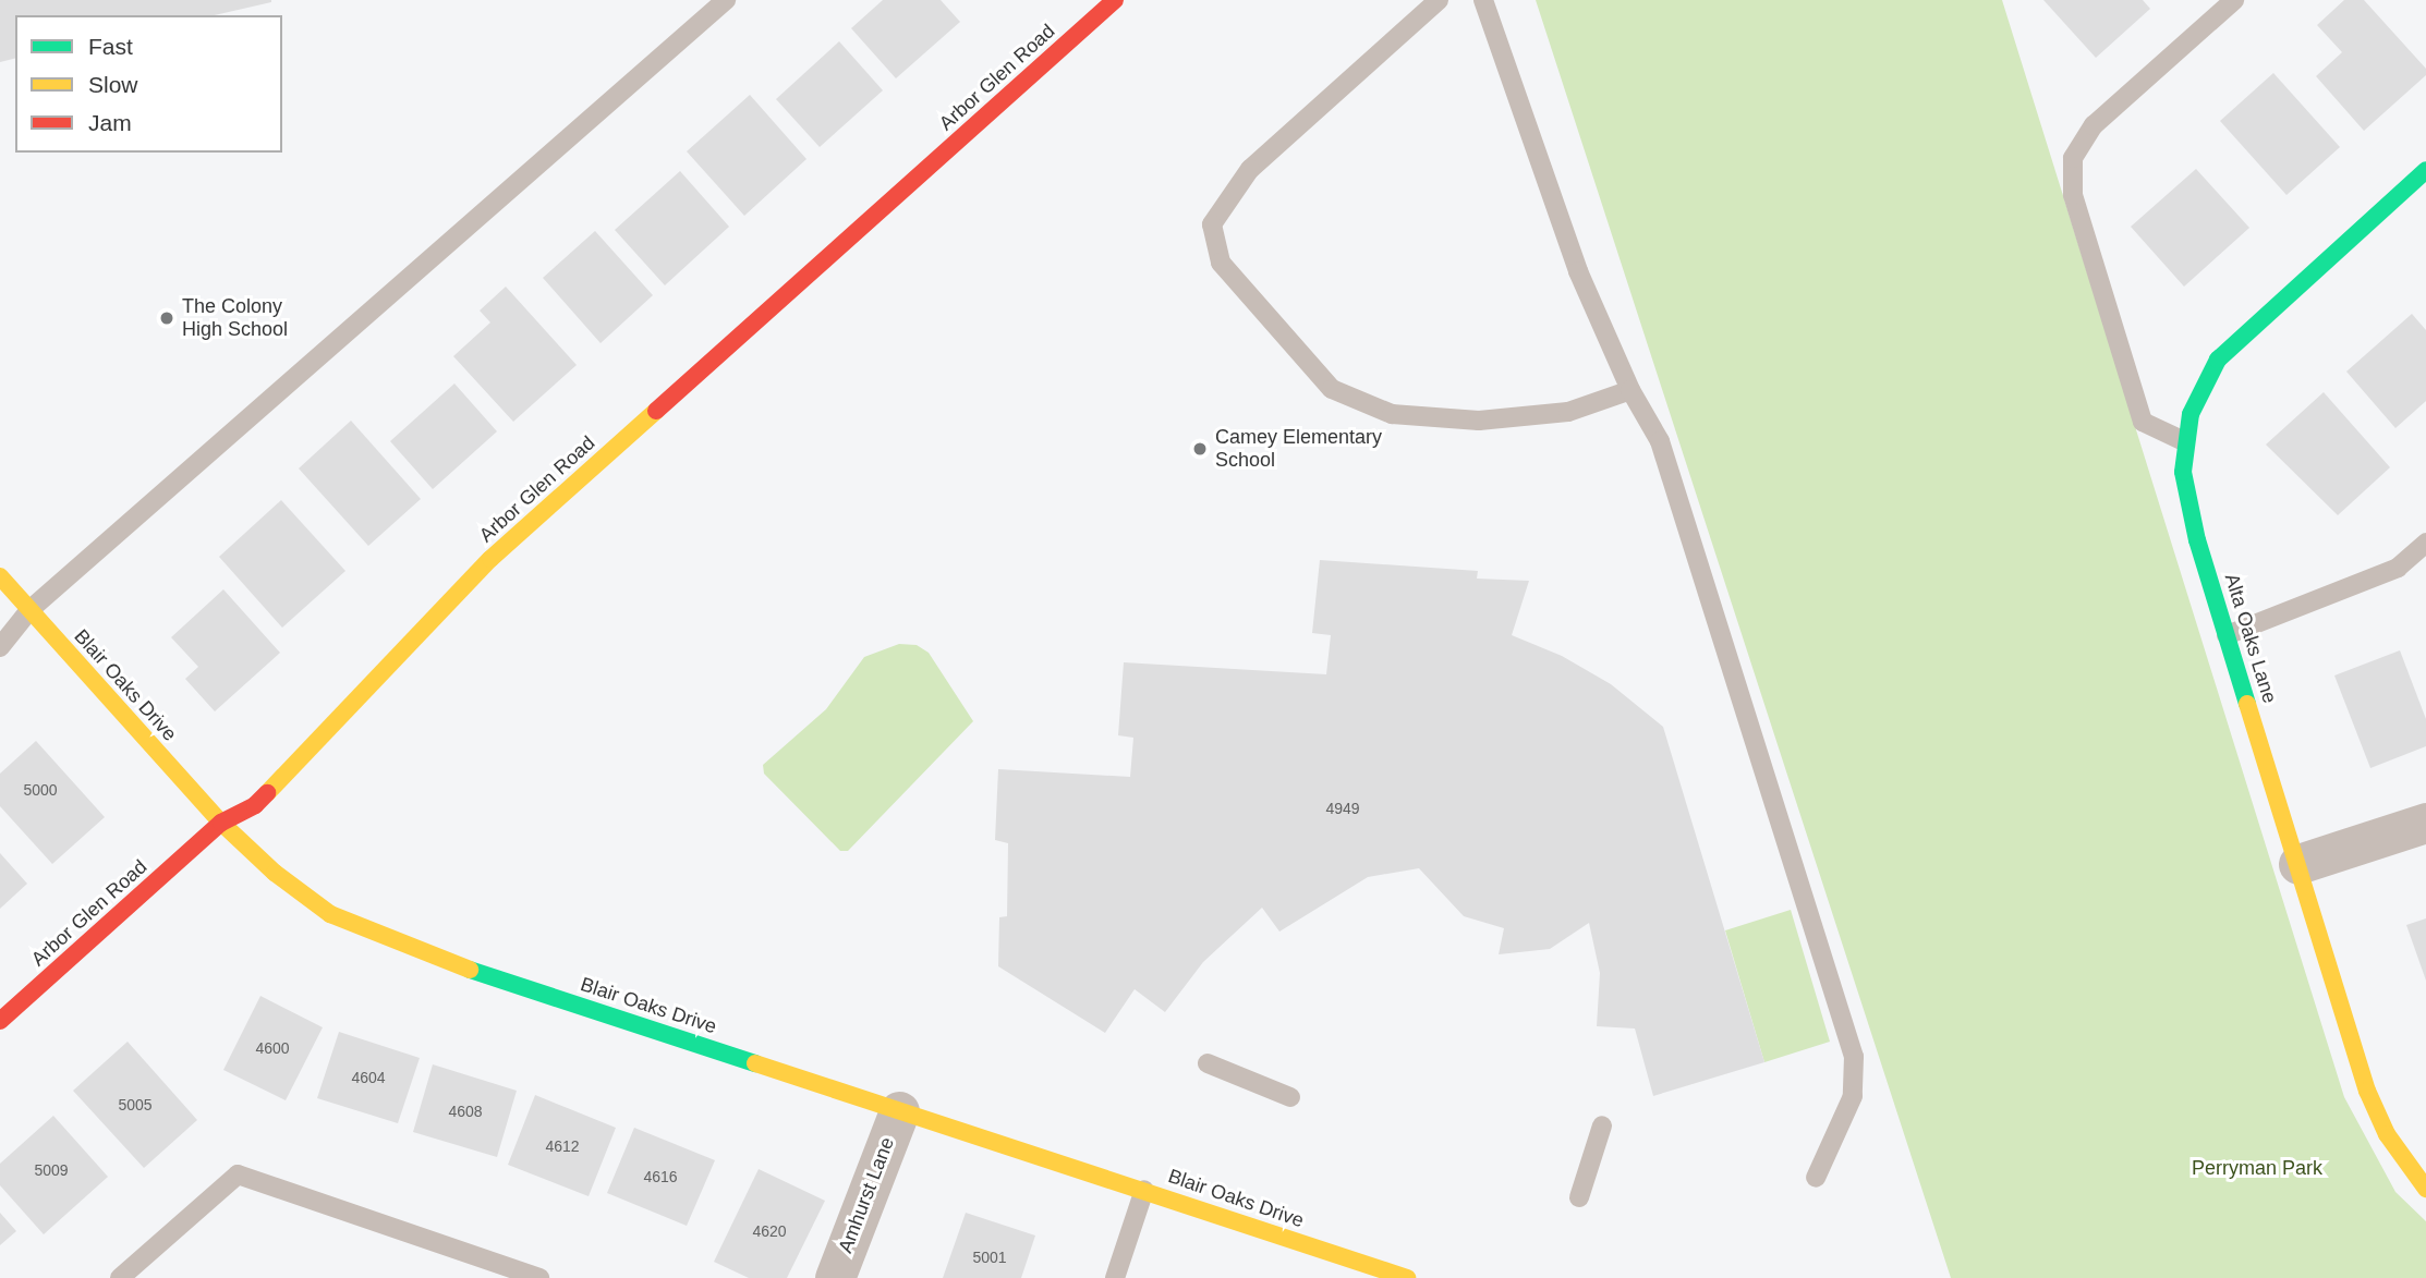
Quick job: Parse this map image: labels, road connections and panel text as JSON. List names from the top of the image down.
{
  "streets": {
    "street": [
      "Arbor Glen Road",
      "Alta Oaks Lane",
      "Blair Oaks Drive",
      "Amhurst Lane"
    ]
  },
  "crossings": [
    ["Arbor Glen Road", "Blair Oaks Drive"],
    ["Blair Oaks Drive", "Amhurst Lane"]
  ],
  "parks": ["Perryman Park"],
  "places": ["The Colony High School", "Camey Elementary School"],
  "house_numbers": [
    "5000",
    "4949",
    "4600",
    "4604",
    "5005",
    "4608",
    "4612",
    "5009",
    "4616",
    "4620",
    "5001"
  ],
  "legend": ["Fast", "Slow", "Jam"]
}
